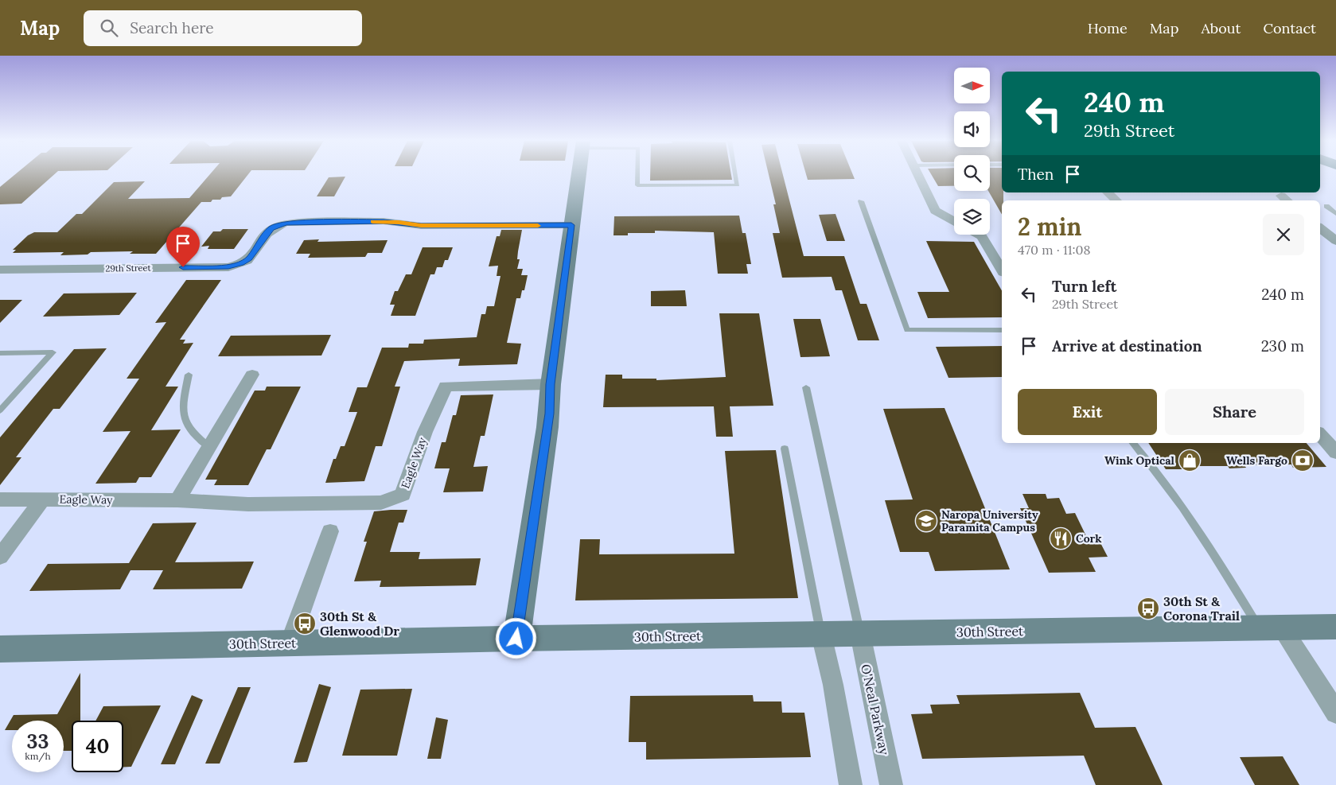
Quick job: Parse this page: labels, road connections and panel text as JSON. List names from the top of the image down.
{
  "streets": {
    "main road": ["30th Street"],
    "street": ["29th Street", "Eagle Way", "O'Neal Parkway"]
  },
  "crossings": [
    ["30th Street", "O'Neal Parkway"]
  ],
  "places": {
    "shop": ["Wink Optical"],
    "bank": ["Wells Fargo"],
    "school or university": ["Naropa University Paramita Campus"],
    "restaurant": ["Cork"],
    "bus stop": ["30th St & Corona Trail", "30th St & Glenwood Dr"]
  },
  "north": "right",
  "page": {
    "header": "Map",
    "search": "Search here",
    "nav": [
      "Home",
      "Map",
      "About",
      "Contact"
    ],
    "turn": ["240 m", "29th Street"],
    "then": "Then",
    "heading": ["2 min", "470 m · 11:08"],
    "list": [
      {
        "name": "Turn left",
        "note": "29th Street",
        "value": "240 m"
      },
      {
        "name": "Arrive at destination",
        "value": "230 m"
      }
    ],
    "buttons": ["Exit", "Share"],
    "speed": "33 km/h",
    "limit": "40"
  }
}
